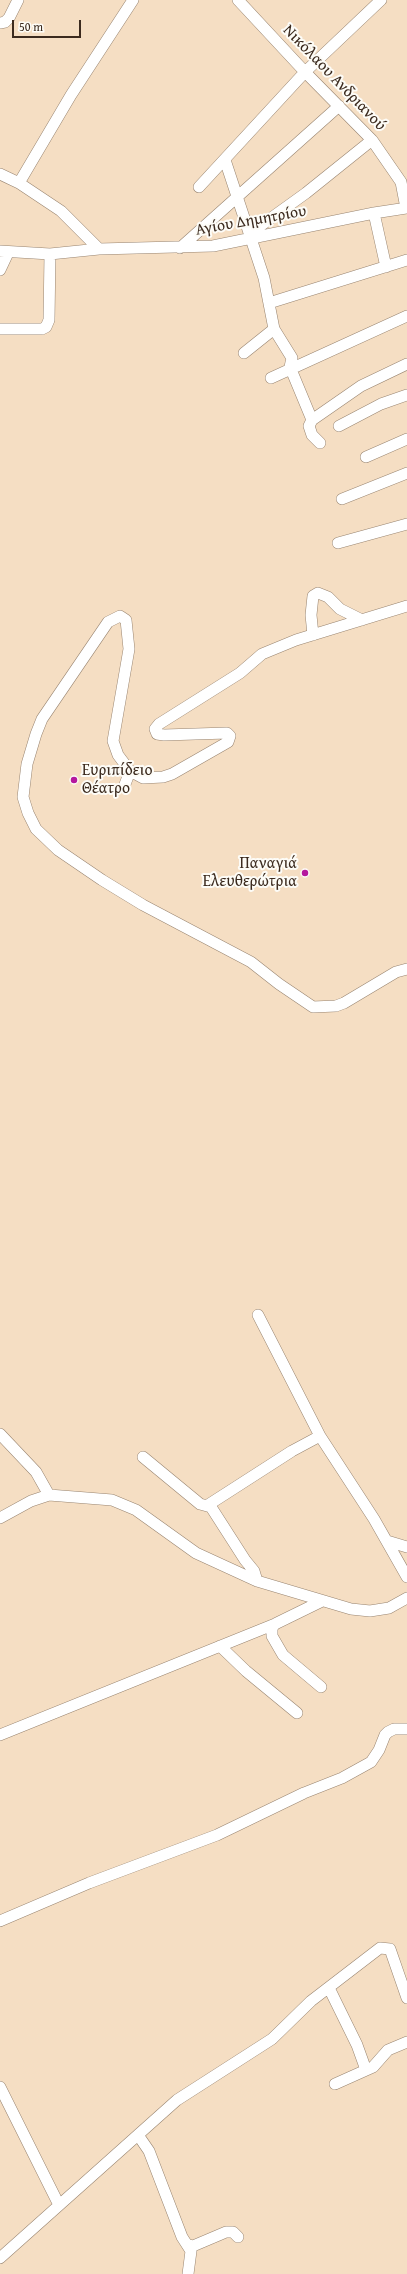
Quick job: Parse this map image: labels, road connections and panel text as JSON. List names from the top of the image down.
{
  "streets": {
    "street": ["Νικόλαου Ανδριανού", "Αγίου Δημητρίου"]
  },
  "places": ["Ευριπίδειο Θέατρο", "Παναγιά Ελευθερώτρια"],
  "scale_bar": "50 m"
}
